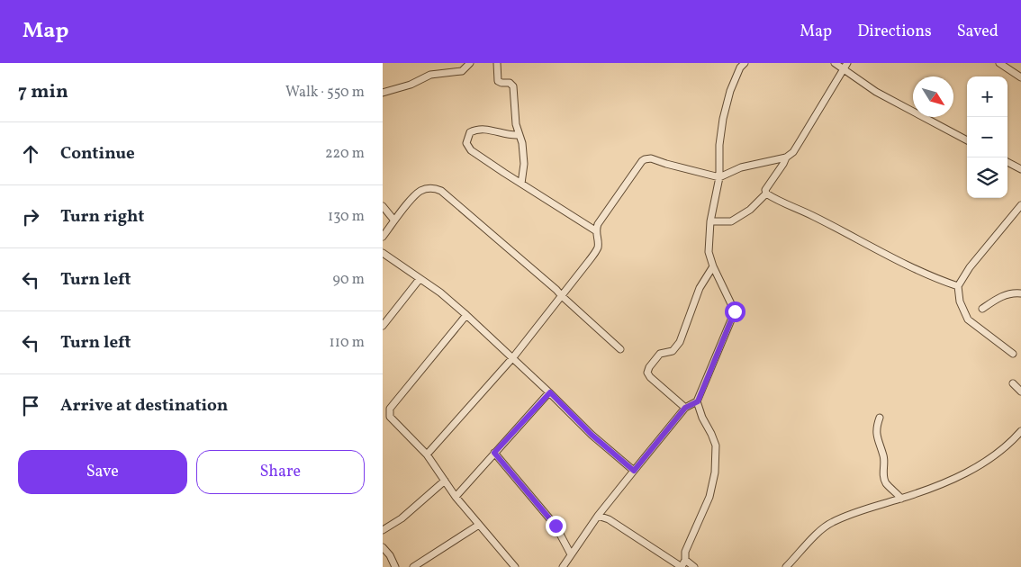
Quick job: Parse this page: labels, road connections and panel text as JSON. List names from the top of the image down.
{
  "north": "bottom right",
  "page": {
    "header": "Map",
    "nav": ["Map", "Directions", "Saved"],
    "heading": ["7 min", "Walk · 550 m"],
    "map_buttons": ["+", "−"],
    "list": [
      ["Continue", "220 m"],
      ["Turn right", "130 m"],
      ["Turn left", "90 m"],
      ["Turn left", "110 m"],
      "Arrive at destination"
    ],
    "buttons": ["Save", "Share"]
  }
}
